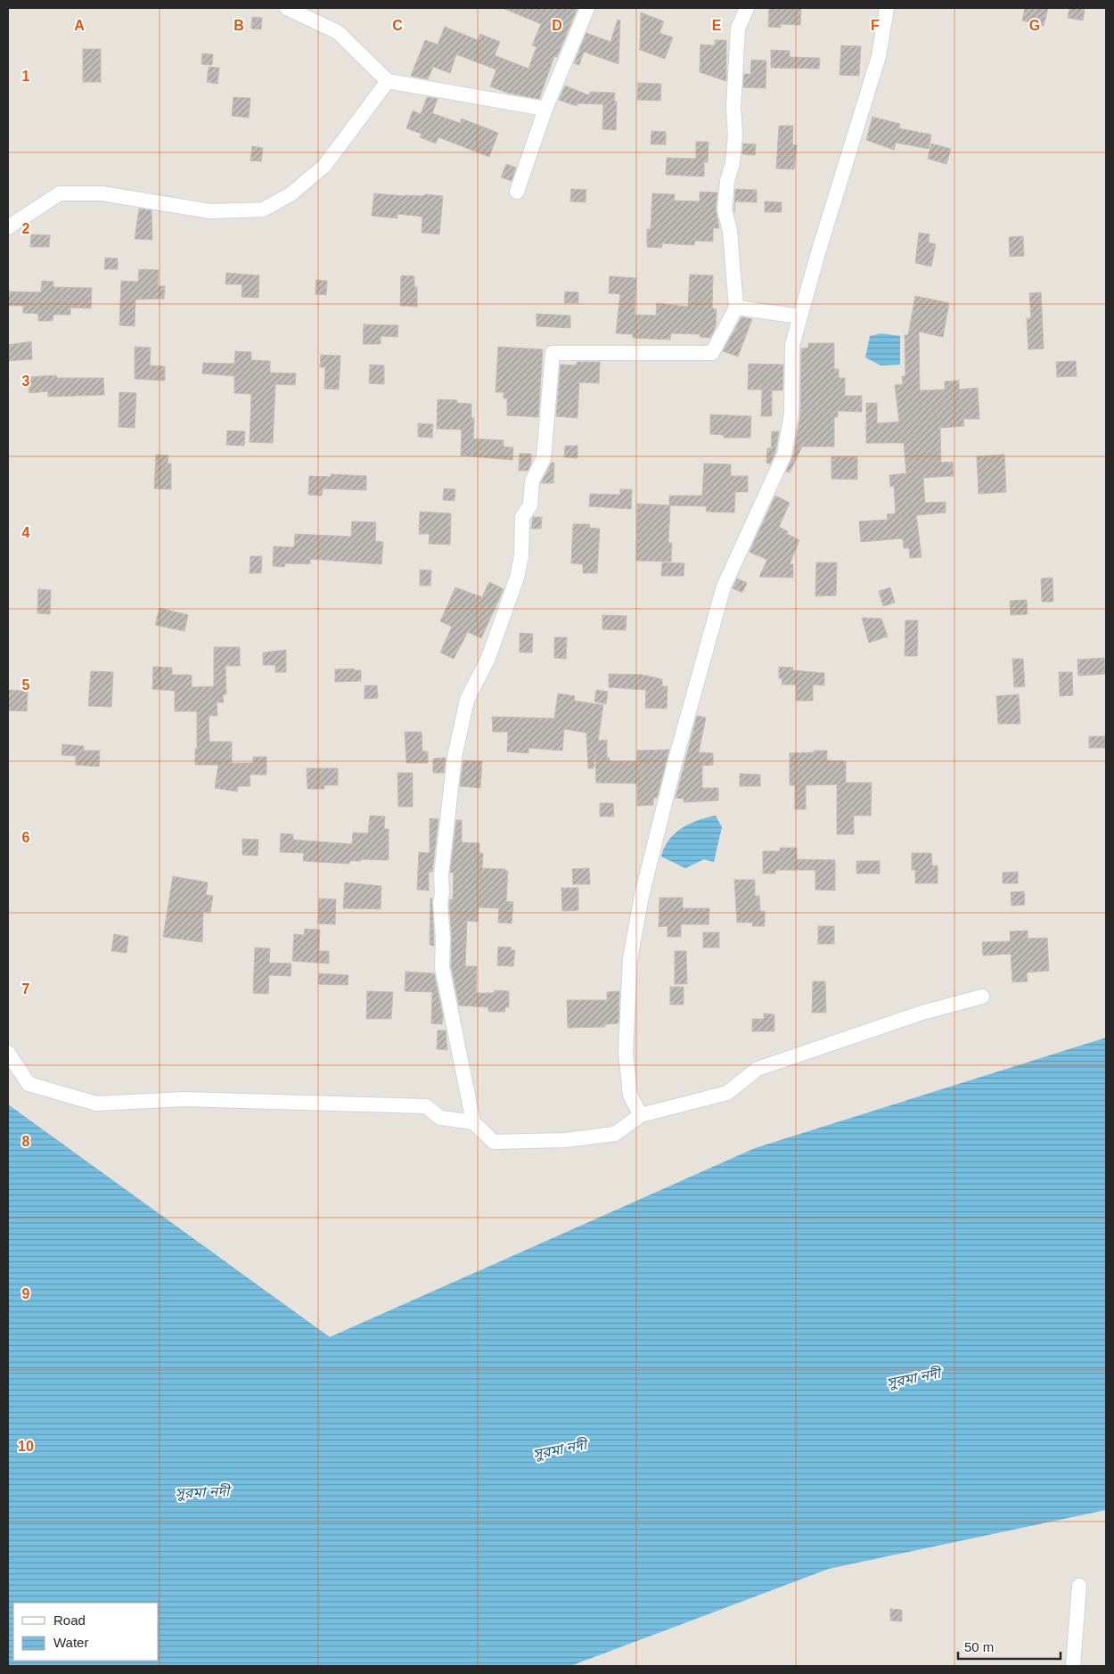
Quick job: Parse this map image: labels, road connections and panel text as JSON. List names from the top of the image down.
{
  "water": ["সুরমা নদী"],
  "legend": ["Road", "Water"],
  "scale_bar": "50 m",
  "grid": {
    "columns": [
      "A",
      "B",
      "C",
      "D",
      "E",
      "F",
      "G"
    ],
    "rows": [
      "1",
      "2",
      "3",
      "4",
      "5",
      "6",
      "7",
      "8",
      "9",
      "10"
    ]
  }
}
